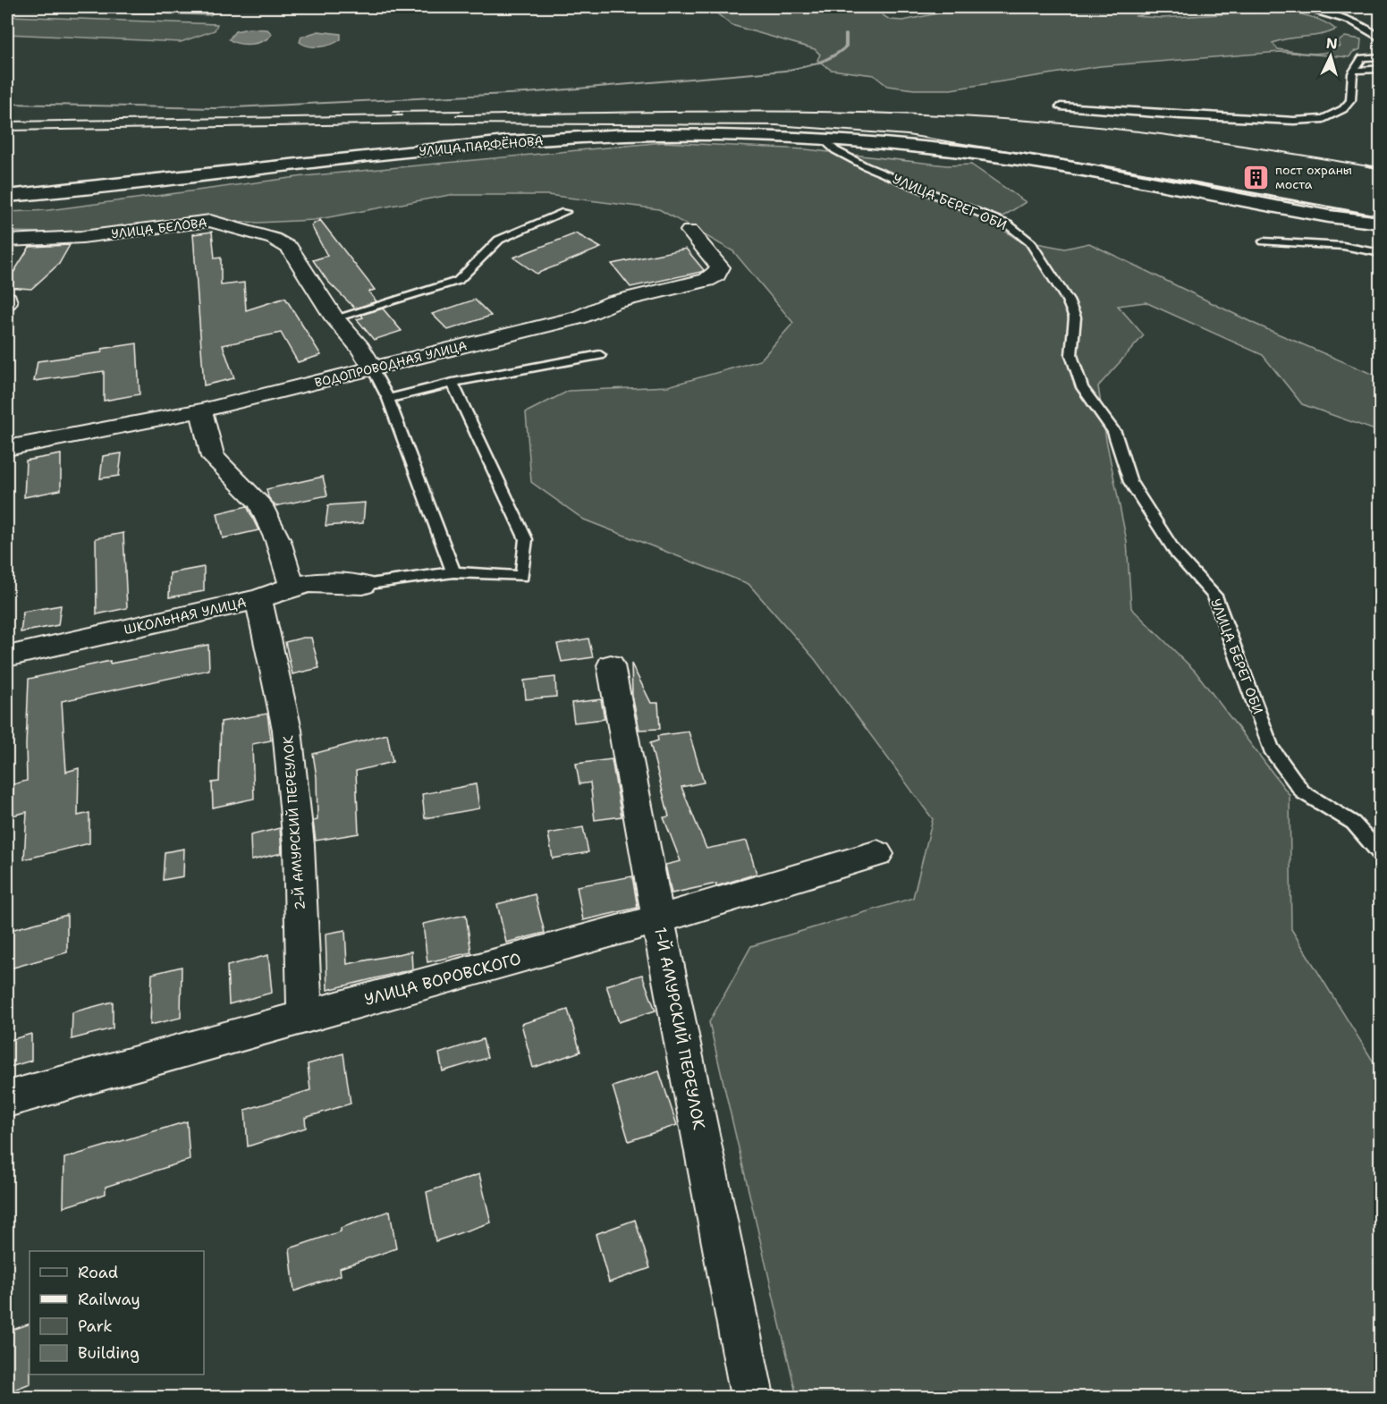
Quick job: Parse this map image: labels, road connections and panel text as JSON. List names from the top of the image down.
{
  "streets": {
    "main road": ["УЛИЦА ПАРФЁНОВА"],
    "street": [
      "УЛИЦА БЕЛОВА",
      "ВОДОПРОВОДНАЯ УЛИЦА",
      "ШКОЛЬНАЯ УЛИЦА",
      "2-Й АМУРСКИЙ ПЕРЕУЛОК",
      "УЛИЦА ВОРОВСКОГО",
      "1-Й АМУРСКИЙ ПЕРЕУЛОК"
    ],
    "lane": ["УЛИЦА БЕРЕГ ОБИ"]
  },
  "crossings": [
    ["УЛИЦА ПАРФЁНОВА", "УЛИЦА БЕРЕГ ОБИ"],
    ["УЛИЦА БЕЛОВА", "ВОДОПРОВОДНАЯ УЛИЦА"],
    ["ШКОЛЬНАЯ УЛИЦА", "2-Й АМУРСКИЙ ПЕРЕУЛОК"],
    ["2-Й АМУРСКИЙ ПЕРЕУЛОК", "УЛИЦА ВОРОВСКОГО"],
    ["УЛИЦА ВОРОВСКОГО", "1-Й АМУРСКИЙ ПЕРЕУЛОК"]
  ],
  "places": {
    "building": ["пост охраны моста"]
  },
  "legend": [
    "Road",
    "Railway",
    "Park",
    "Building"
  ],
  "north": "top"
}
